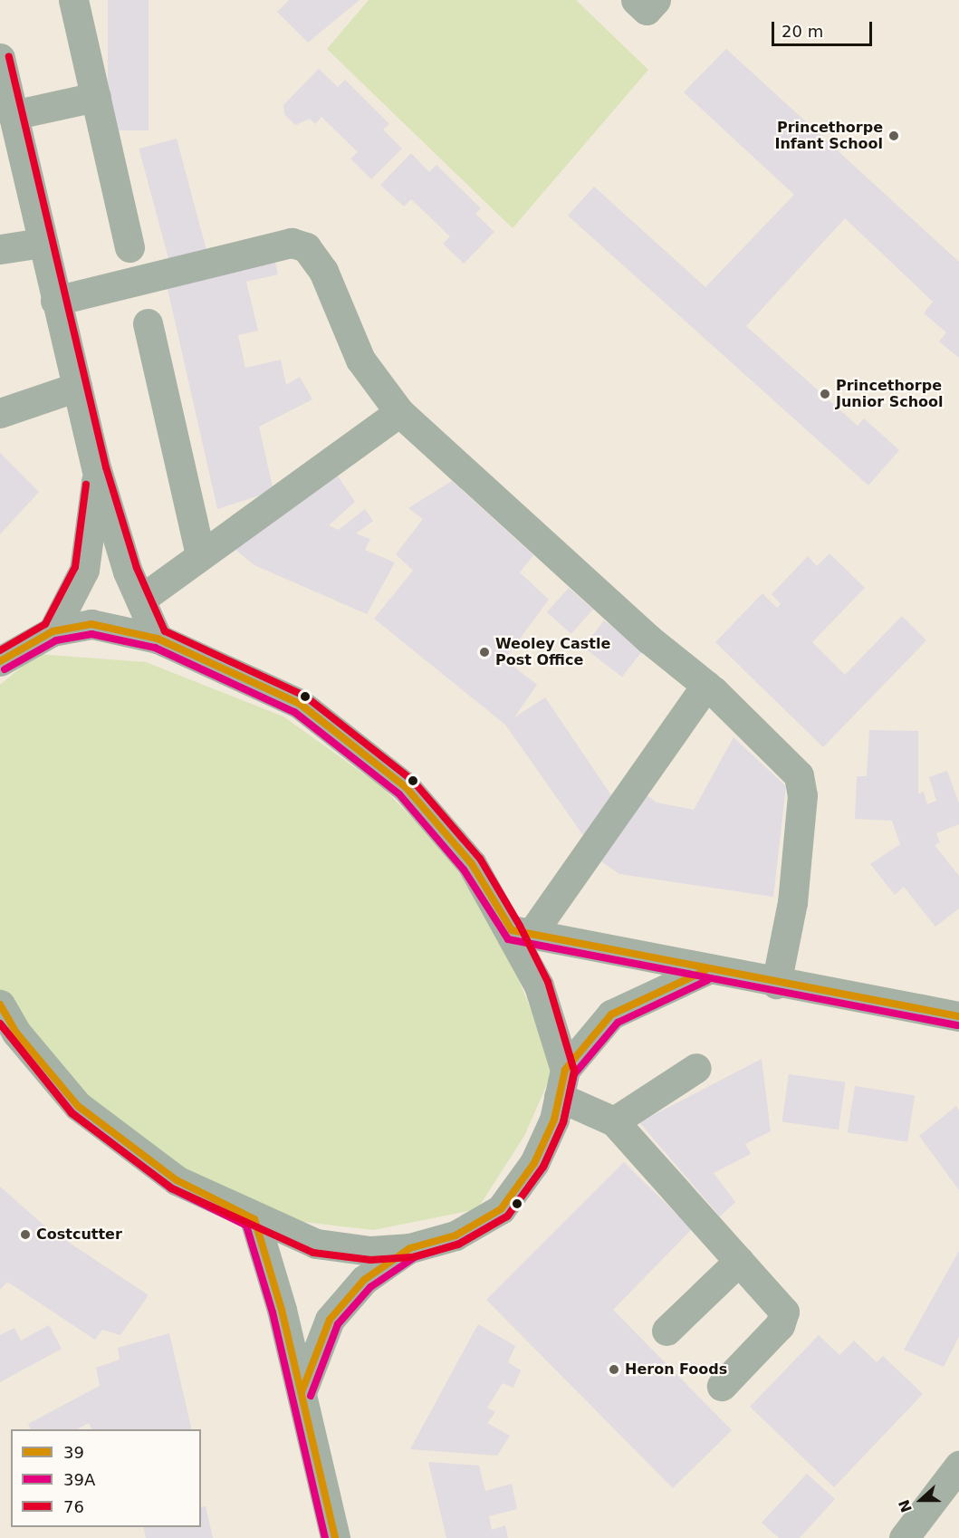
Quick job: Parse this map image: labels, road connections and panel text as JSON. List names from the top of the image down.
{
  "places": [
    "Princethorpe Infant School",
    "Princethorpe Junior School",
    "Weoley Castle Post Office",
    "Costcutter",
    "Heron Foods"
  ],
  "lines": ["transit line 76", "transit line 39", "transit line 39A"],
  "legend": ["39", "39A", "76"],
  "scale_bar": "20 m",
  "north": "left"
}
